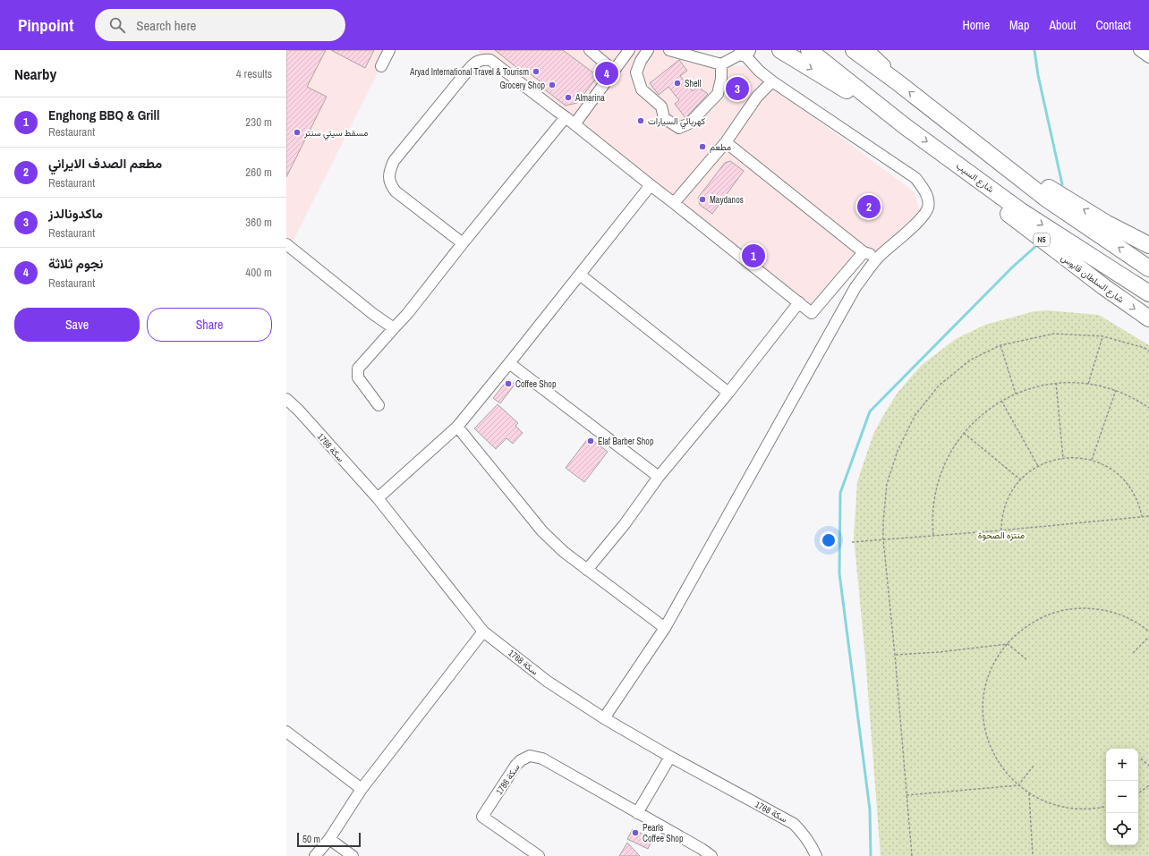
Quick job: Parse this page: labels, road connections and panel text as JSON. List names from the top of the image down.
{
  "streets": {
    "highway": ["شارع السيب", "N5", "شارع السلطان قابوس"],
    "street": ["سكة 1768", "سكة 1786"]
  },
  "crossings": [
    ["شارع السيب", "شارع السلطان قابوس"]
  ],
  "parks": ["منتزه الصحوة"],
  "places": [
    "Aryad International Travel & Tourism",
    "Shell",
    "Grocery Shop",
    "Almarina",
    "كهربائي السيارات",
    "مسقط سيتي سنتر",
    "مطعم",
    "Maydanos",
    "Coffee Shop",
    "Elaf Barber Shop",
    "Pearls Coffee Shop"
  ],
  "scale_bar": "50 m",
  "page": {
    "header": "Pinpoint",
    "search": "Search here",
    "nav": [
      "Home",
      "Map",
      "About",
      "Contact"
    ],
    "heading": ["Nearby", "4 results"],
    "pins": [
      "4",
      "3",
      "2",
      "1"
    ],
    "list": [
      {
        "mark": "1",
        "name": "Enghong BBQ & Grill",
        "note": "Restaurant",
        "value": "230 m"
      },
      {
        "mark": "2",
        "name": "مطعم الصدف الايراني",
        "note": "Restaurant",
        "value": "260 m"
      },
      {
        "mark": "3",
        "name": "ماكدونالدز",
        "note": "Restaurant",
        "value": "360 m"
      },
      {
        "mark": "4",
        "name": "نجوم ثلاثة",
        "note": "Restaurant",
        "value": "400 m"
      }
    ],
    "buttons": ["Save", "Share"],
    "map_buttons": ["+", "−"],
    "scale": "50 m"
  }
}
